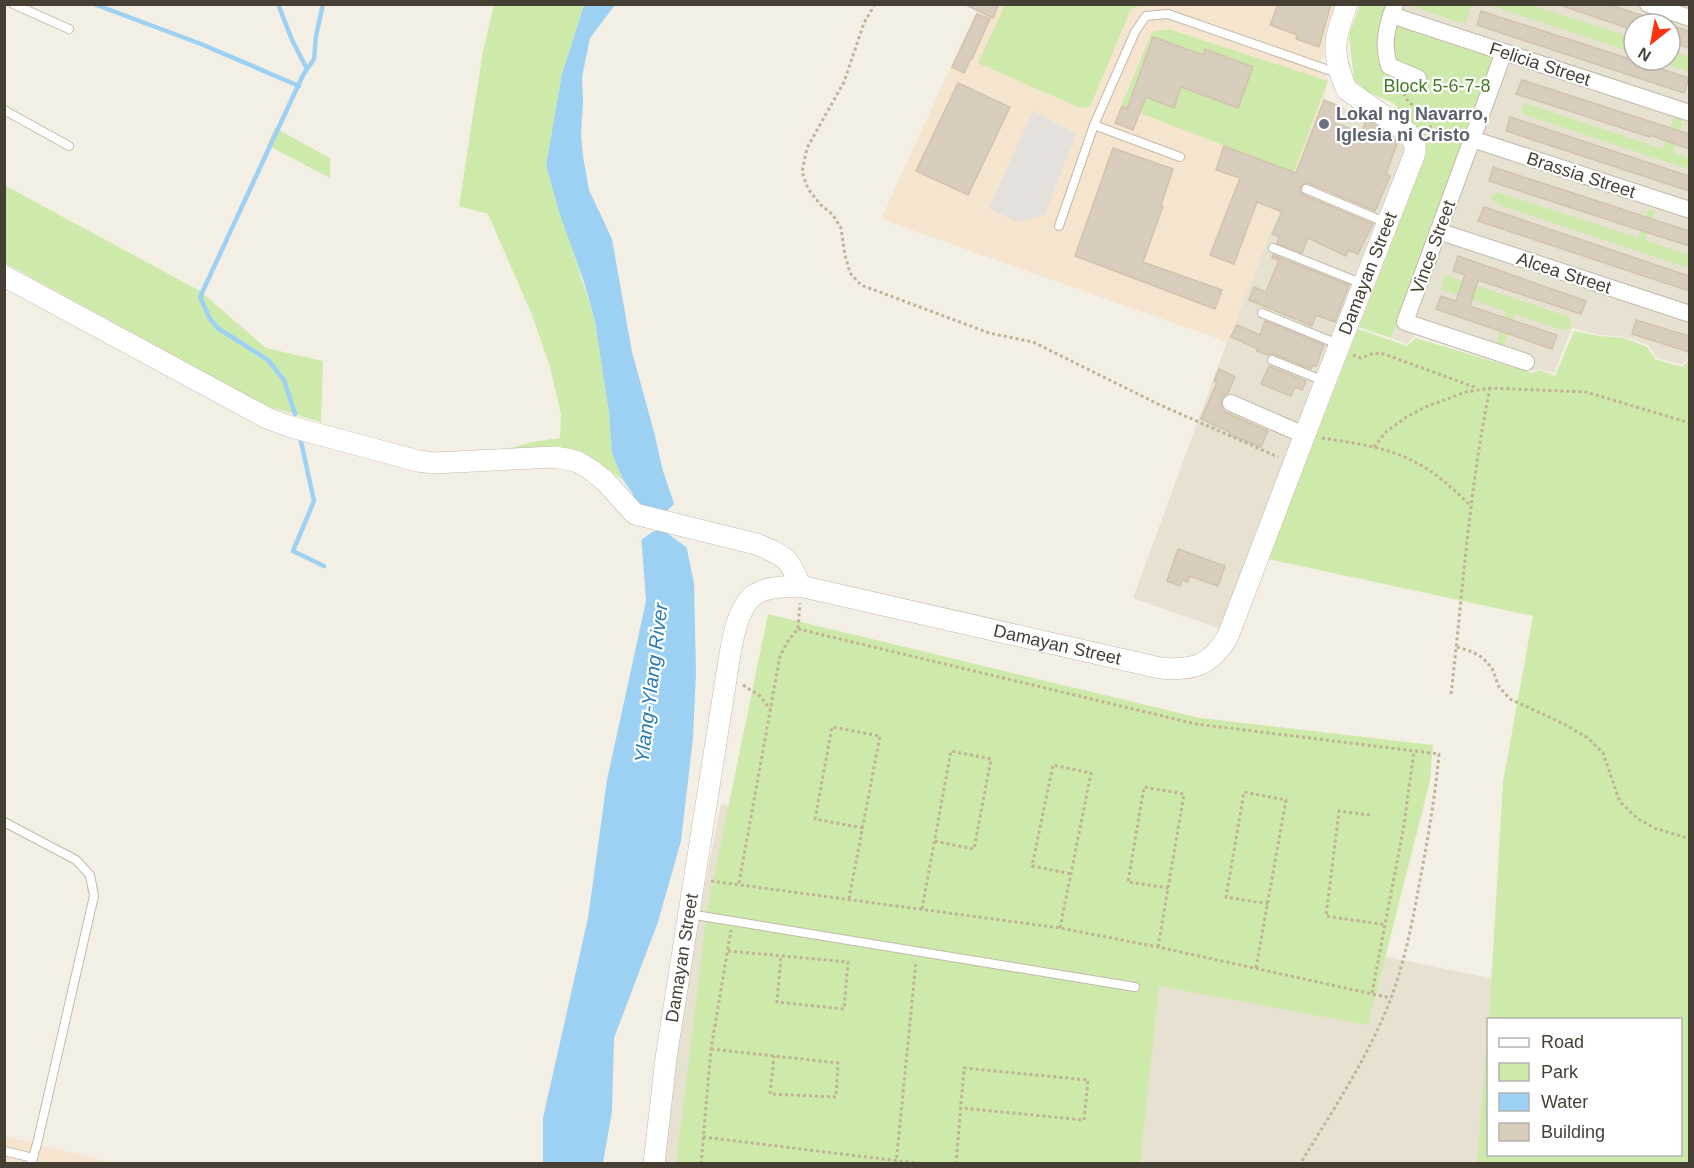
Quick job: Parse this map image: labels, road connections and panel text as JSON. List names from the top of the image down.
{
  "streets": {
    "street": [
      "Felicia Street",
      "Brassia Street",
      "Vince Street",
      "Damayan Street",
      "Alcea Street"
    ]
  },
  "crossings": [
    ["Felicia Street", "Vince Street"],
    ["Brassia Street", "Vince Street"],
    ["Vince Street", "Alcea Street"]
  ],
  "water": ["Ylang-Ylang River"],
  "parks": ["Block 5-6-7-8"],
  "places": ["Lokal ng Navarro, Iglesia ni Cristo"],
  "legend": [
    "Road",
    "Park",
    "Water",
    "Building"
  ],
  "north": "bottom left"
}
